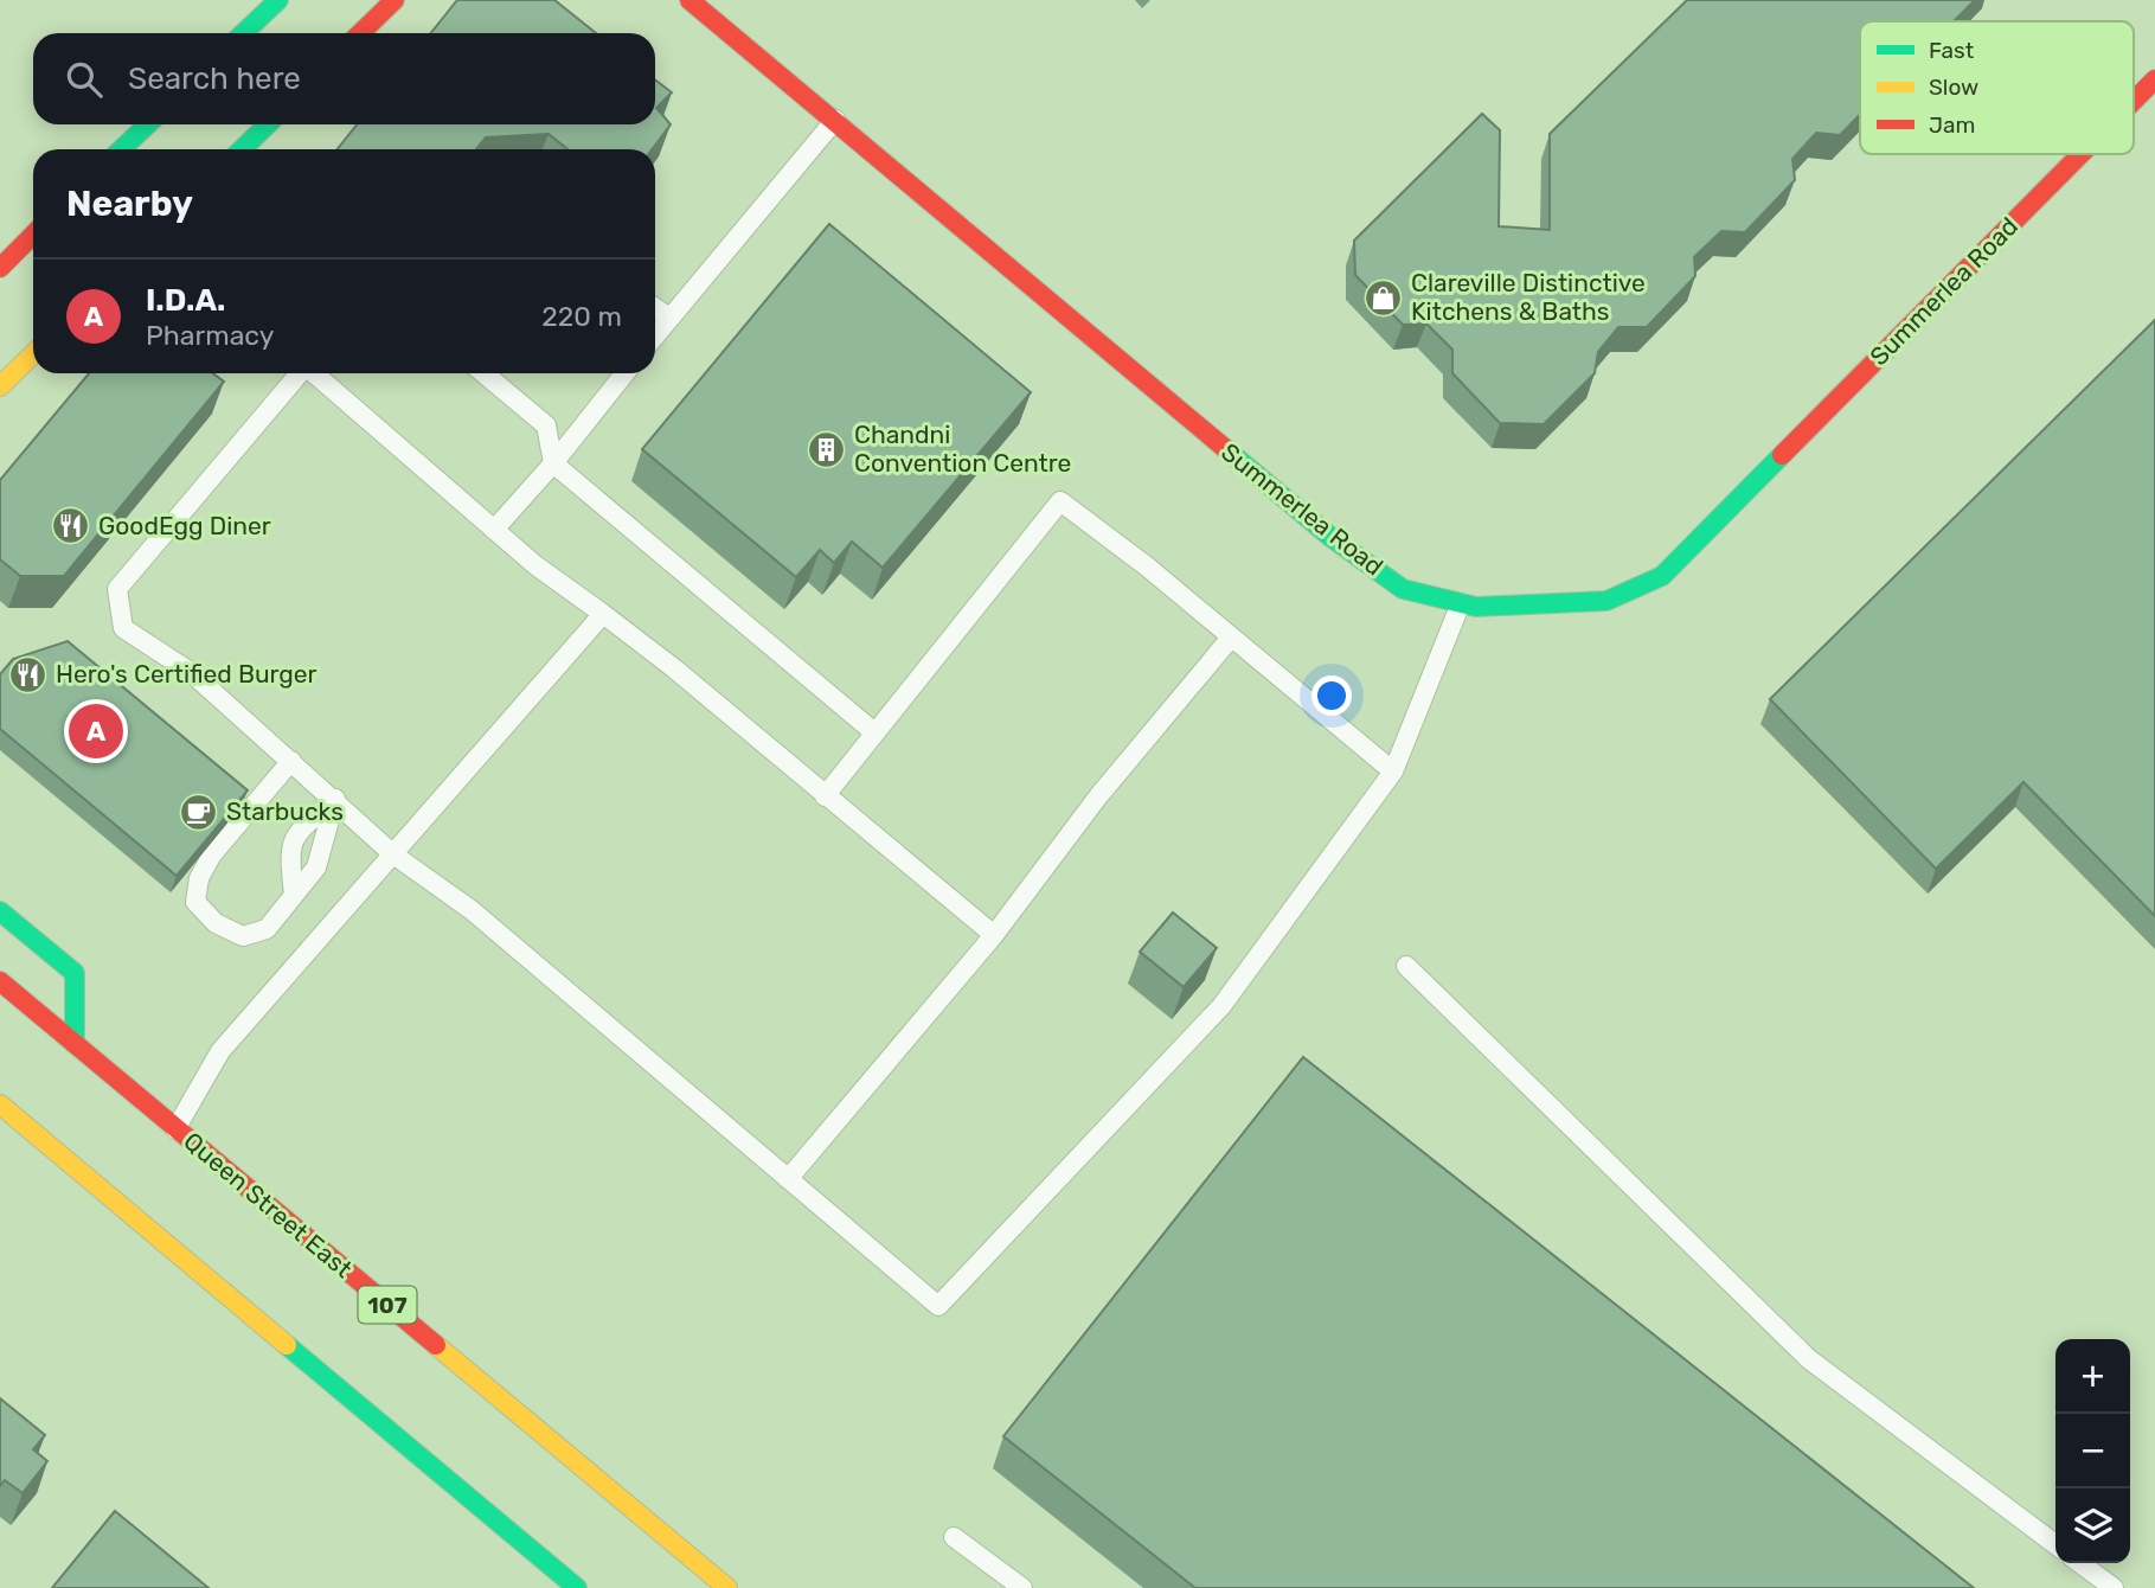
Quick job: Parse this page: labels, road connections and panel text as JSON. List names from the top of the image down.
{
  "streets": {
    "street": ["Summerlea Road", "Queen Street East", "107"]
  },
  "places": {
    "shop": ["Clareville Distinctive Kitchens & Baths"],
    "building": ["Chandni Convention Centre"],
    "restaurant": ["GoodEgg Diner", "Hero's Certified Burger"],
    "cafe": ["Starbucks"]
  },
  "legend": ["Fast", "Slow", "Jam"],
  "page": {
    "search": "Search here",
    "heading": "Nearby",
    "list": [
      {
        "mark": "A",
        "name": "I.D.A.",
        "note": "Pharmacy",
        "value": "220 m"
      }
    ],
    "pins": "A",
    "map_buttons": ["+", "−"]
  }
}
